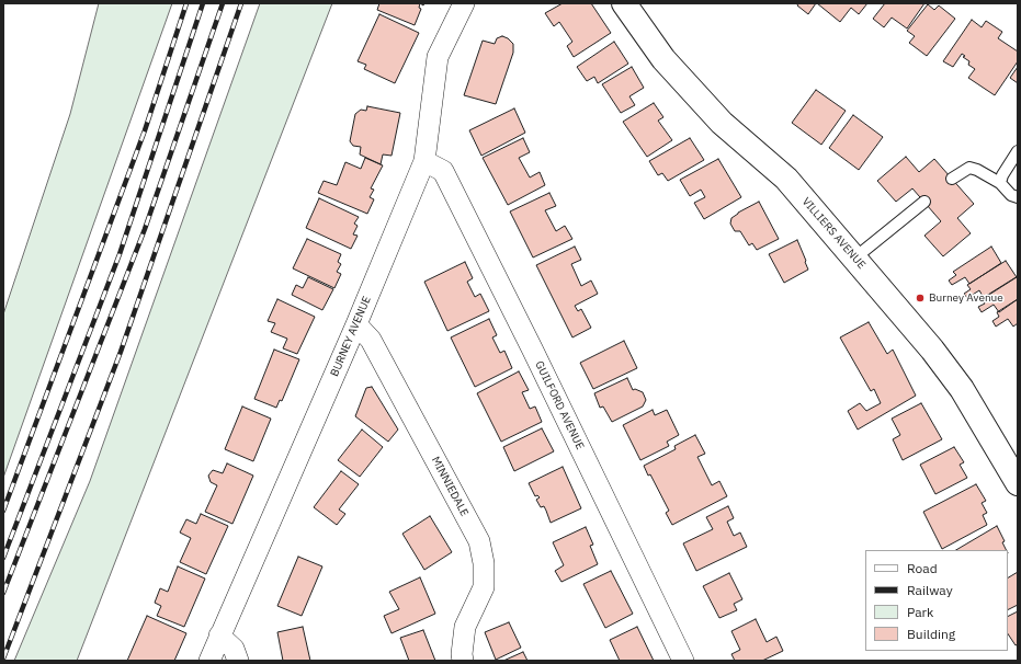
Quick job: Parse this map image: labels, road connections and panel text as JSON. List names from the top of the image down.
{
  "streets": {
    "street": [
      "VILLIERS AVENUE",
      "BURNEY AVENUE",
      "GUILFORD AVENUE",
      "MINNIEDALE"
    ]
  },
  "crossings": [
    ["BURNEY AVENUE", "GUILFORD AVENUE"],
    ["BURNEY AVENUE", "MINNIEDALE"]
  ],
  "places": ["Burney Avenue"],
  "legend": [
    "Road",
    "Railway",
    "Park",
    "Building"
  ]
}
